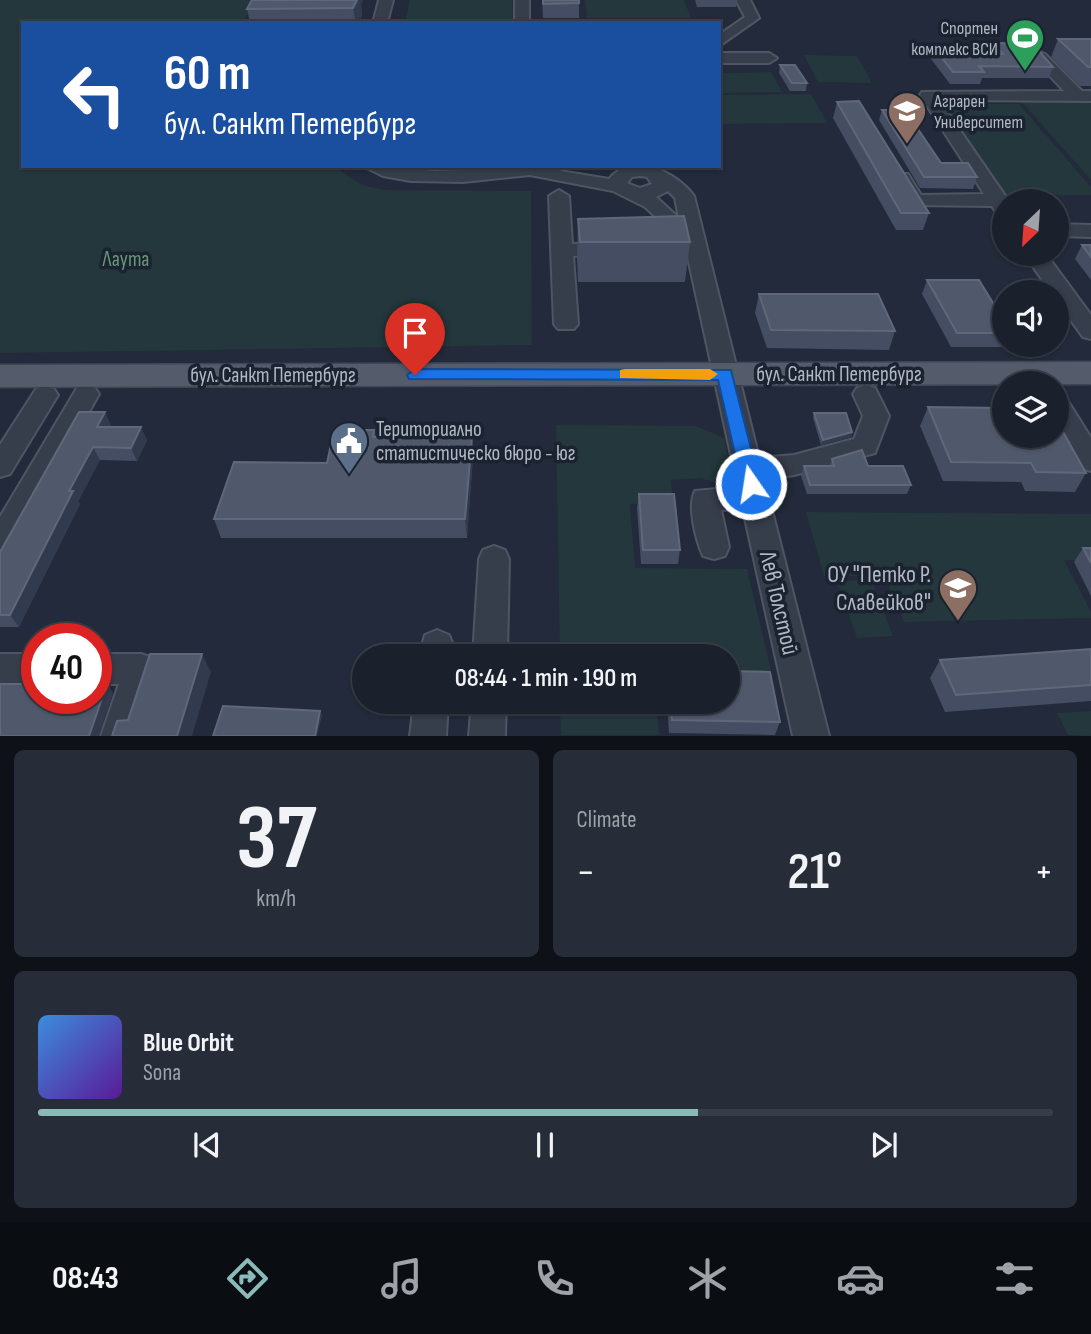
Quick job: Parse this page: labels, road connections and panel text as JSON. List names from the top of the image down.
{
  "streets": {
    "main road": ["бул. Санкт Петербург"],
    "street": ["Лев Толстой"]
  },
  "crossings": [
    ["бул. Санкт Петербург", "Лев Толстой"]
  ],
  "parks": ["Лаута"],
  "places": {
    "sports": ["Спортен комплекс ВСИ"],
    "school or university": ["Аграрен Университет", "ОУ \"Петко Р. Славейков\""],
    "public building": ["Териториално статистическо бюро - юг"]
  },
  "north": "bottom left",
  "page": {
    "turn": ["60 m", "бул. Санкт Петербург"],
    "limit": "40",
    "trip": "08:44 · 1 min · 190 m",
    "tile": [
      ["37", "km/h"],
      "Climate"
    ],
    "heat": ["−", "21°", "+"],
    "song": ["Blue Orbit", "Sona"],
    "tabs": "08:43"
  }
}
